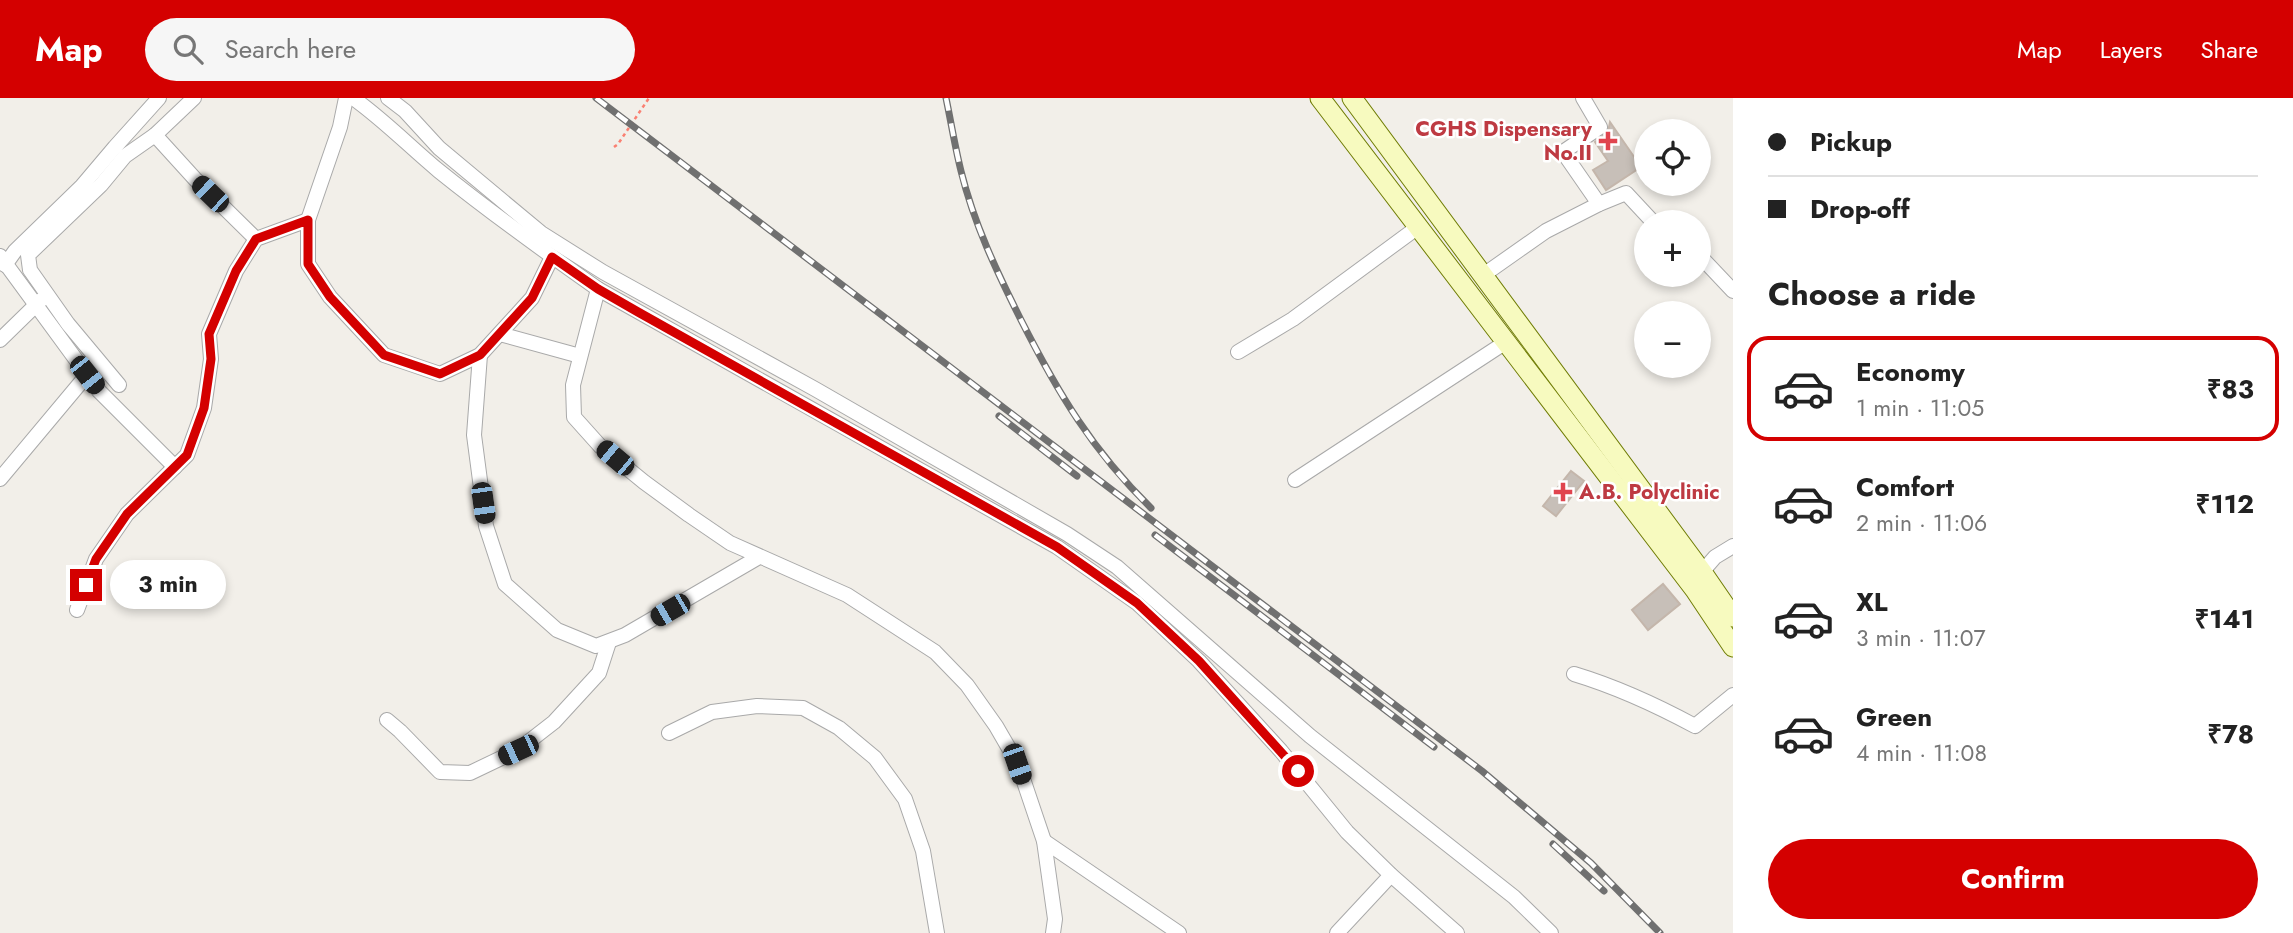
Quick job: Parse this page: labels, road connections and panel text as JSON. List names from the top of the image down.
{
  "places": {
    "health": ["CGHS Dispensary No.II", "A.B. Polyclinic"]
  },
  "page": {
    "header": "Map",
    "search": "Search here",
    "nav": ["Map", "Layers", "Share"],
    "banner": ["Pickup", "Drop-off"],
    "map_buttons": ["+", "−"],
    "heading": "Choose a ride",
    "list": [
      {
        "name": "Economy",
        "note": "1 min · 11:05",
        "value": "₹83"
      },
      {
        "name": "Comfort",
        "note": "2 min · 11:06",
        "value": "₹112"
      },
      {
        "name": "XL",
        "note": "3 min · 11:07",
        "value": "₹141"
      },
      {
        "name": "Green",
        "note": "4 min · 11:08",
        "value": "₹78"
      }
    ],
    "bubble": "3 min",
    "buttons": "Confirm"
  }
}
